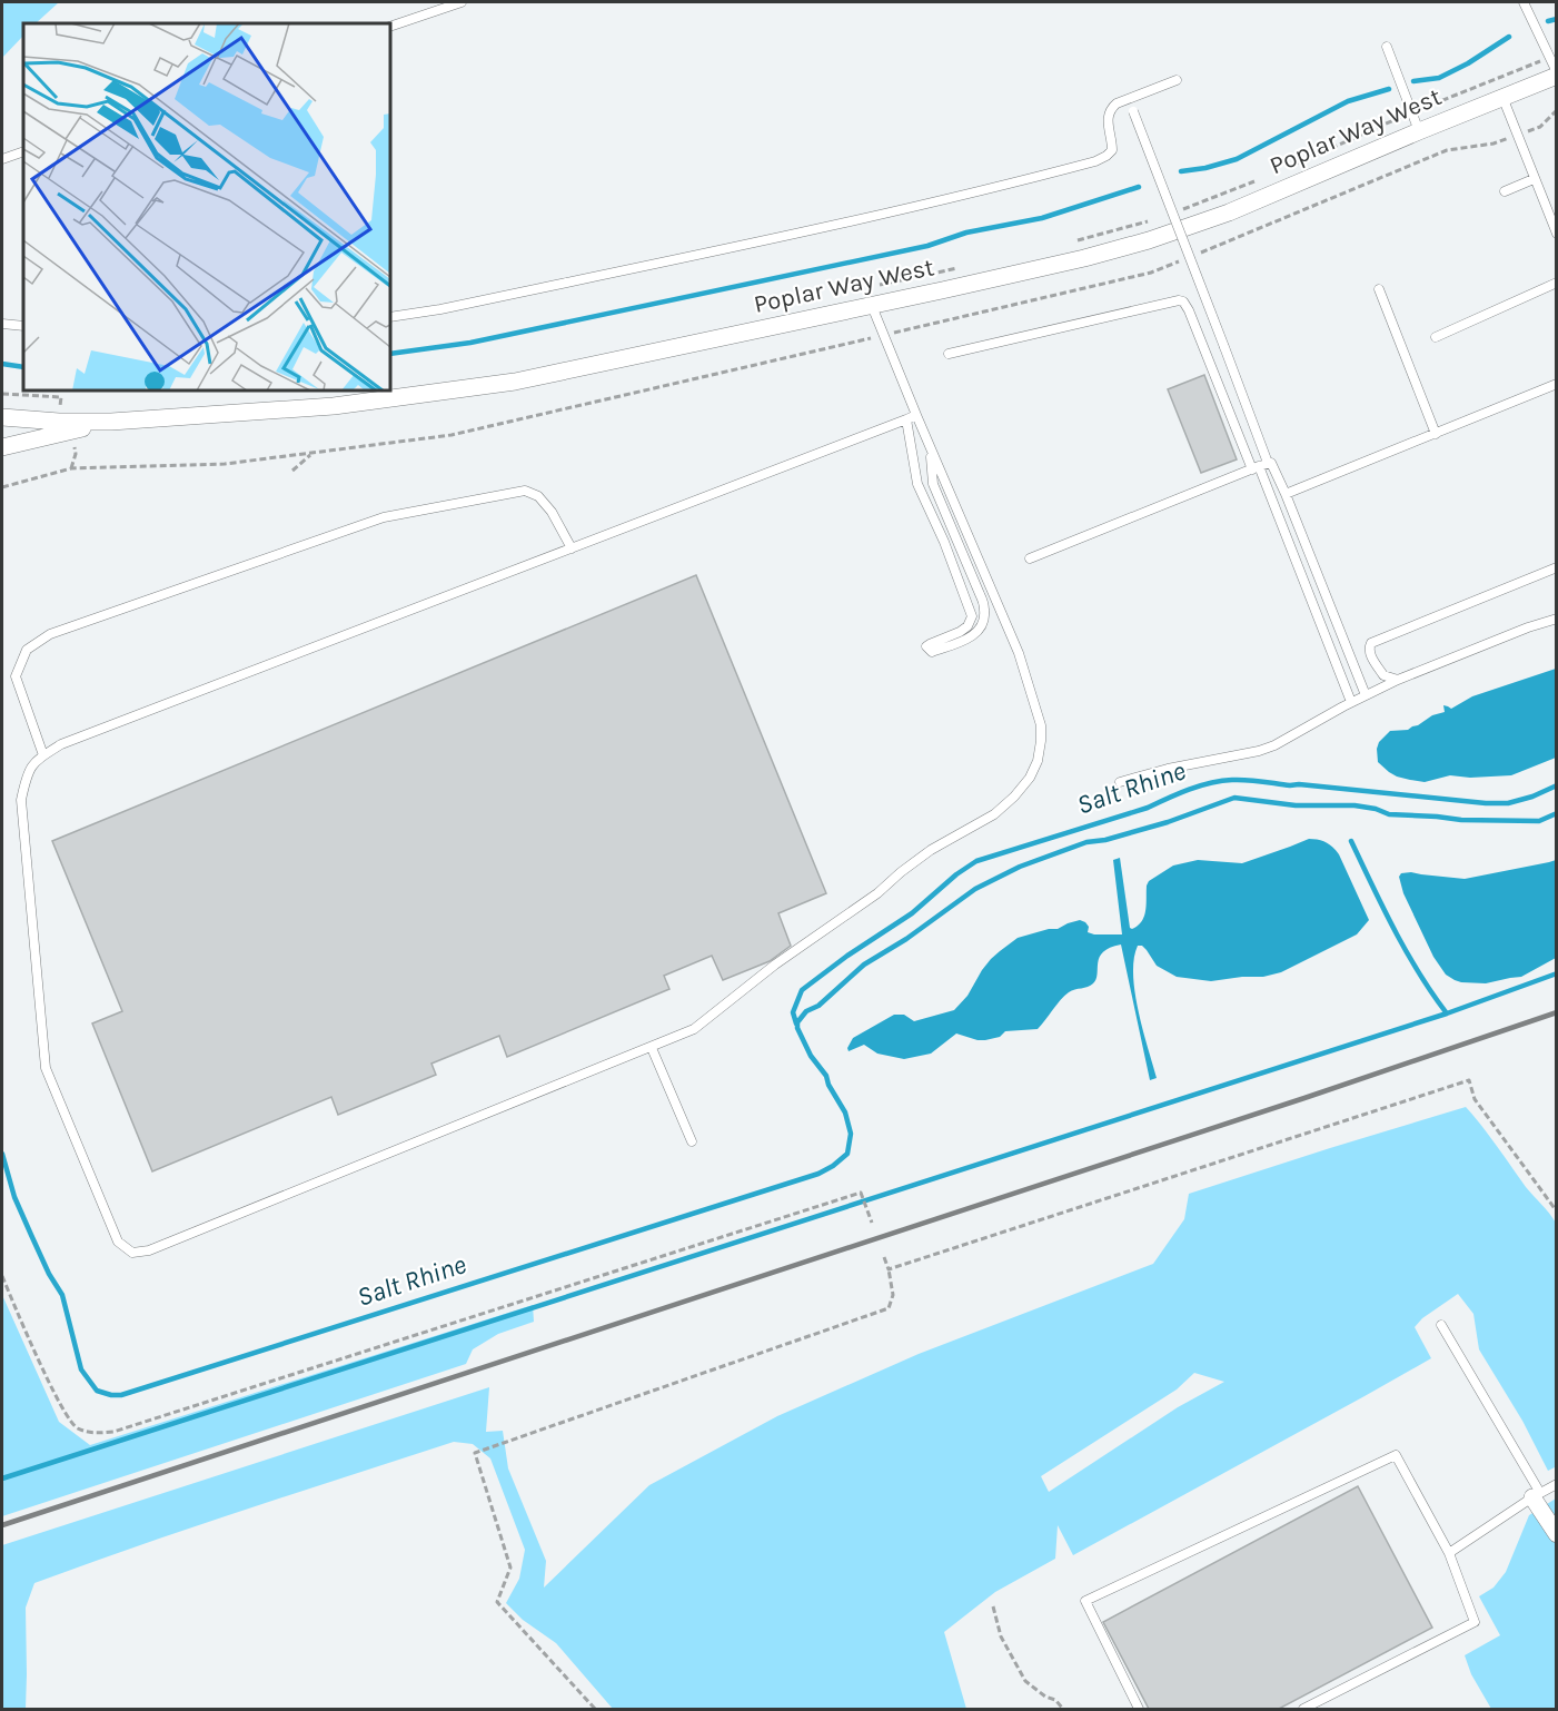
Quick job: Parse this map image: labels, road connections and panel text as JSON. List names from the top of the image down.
{
  "streets": {
    "street": ["Poplar Way West"]
  },
  "water": ["Salt Rhine"]
}
